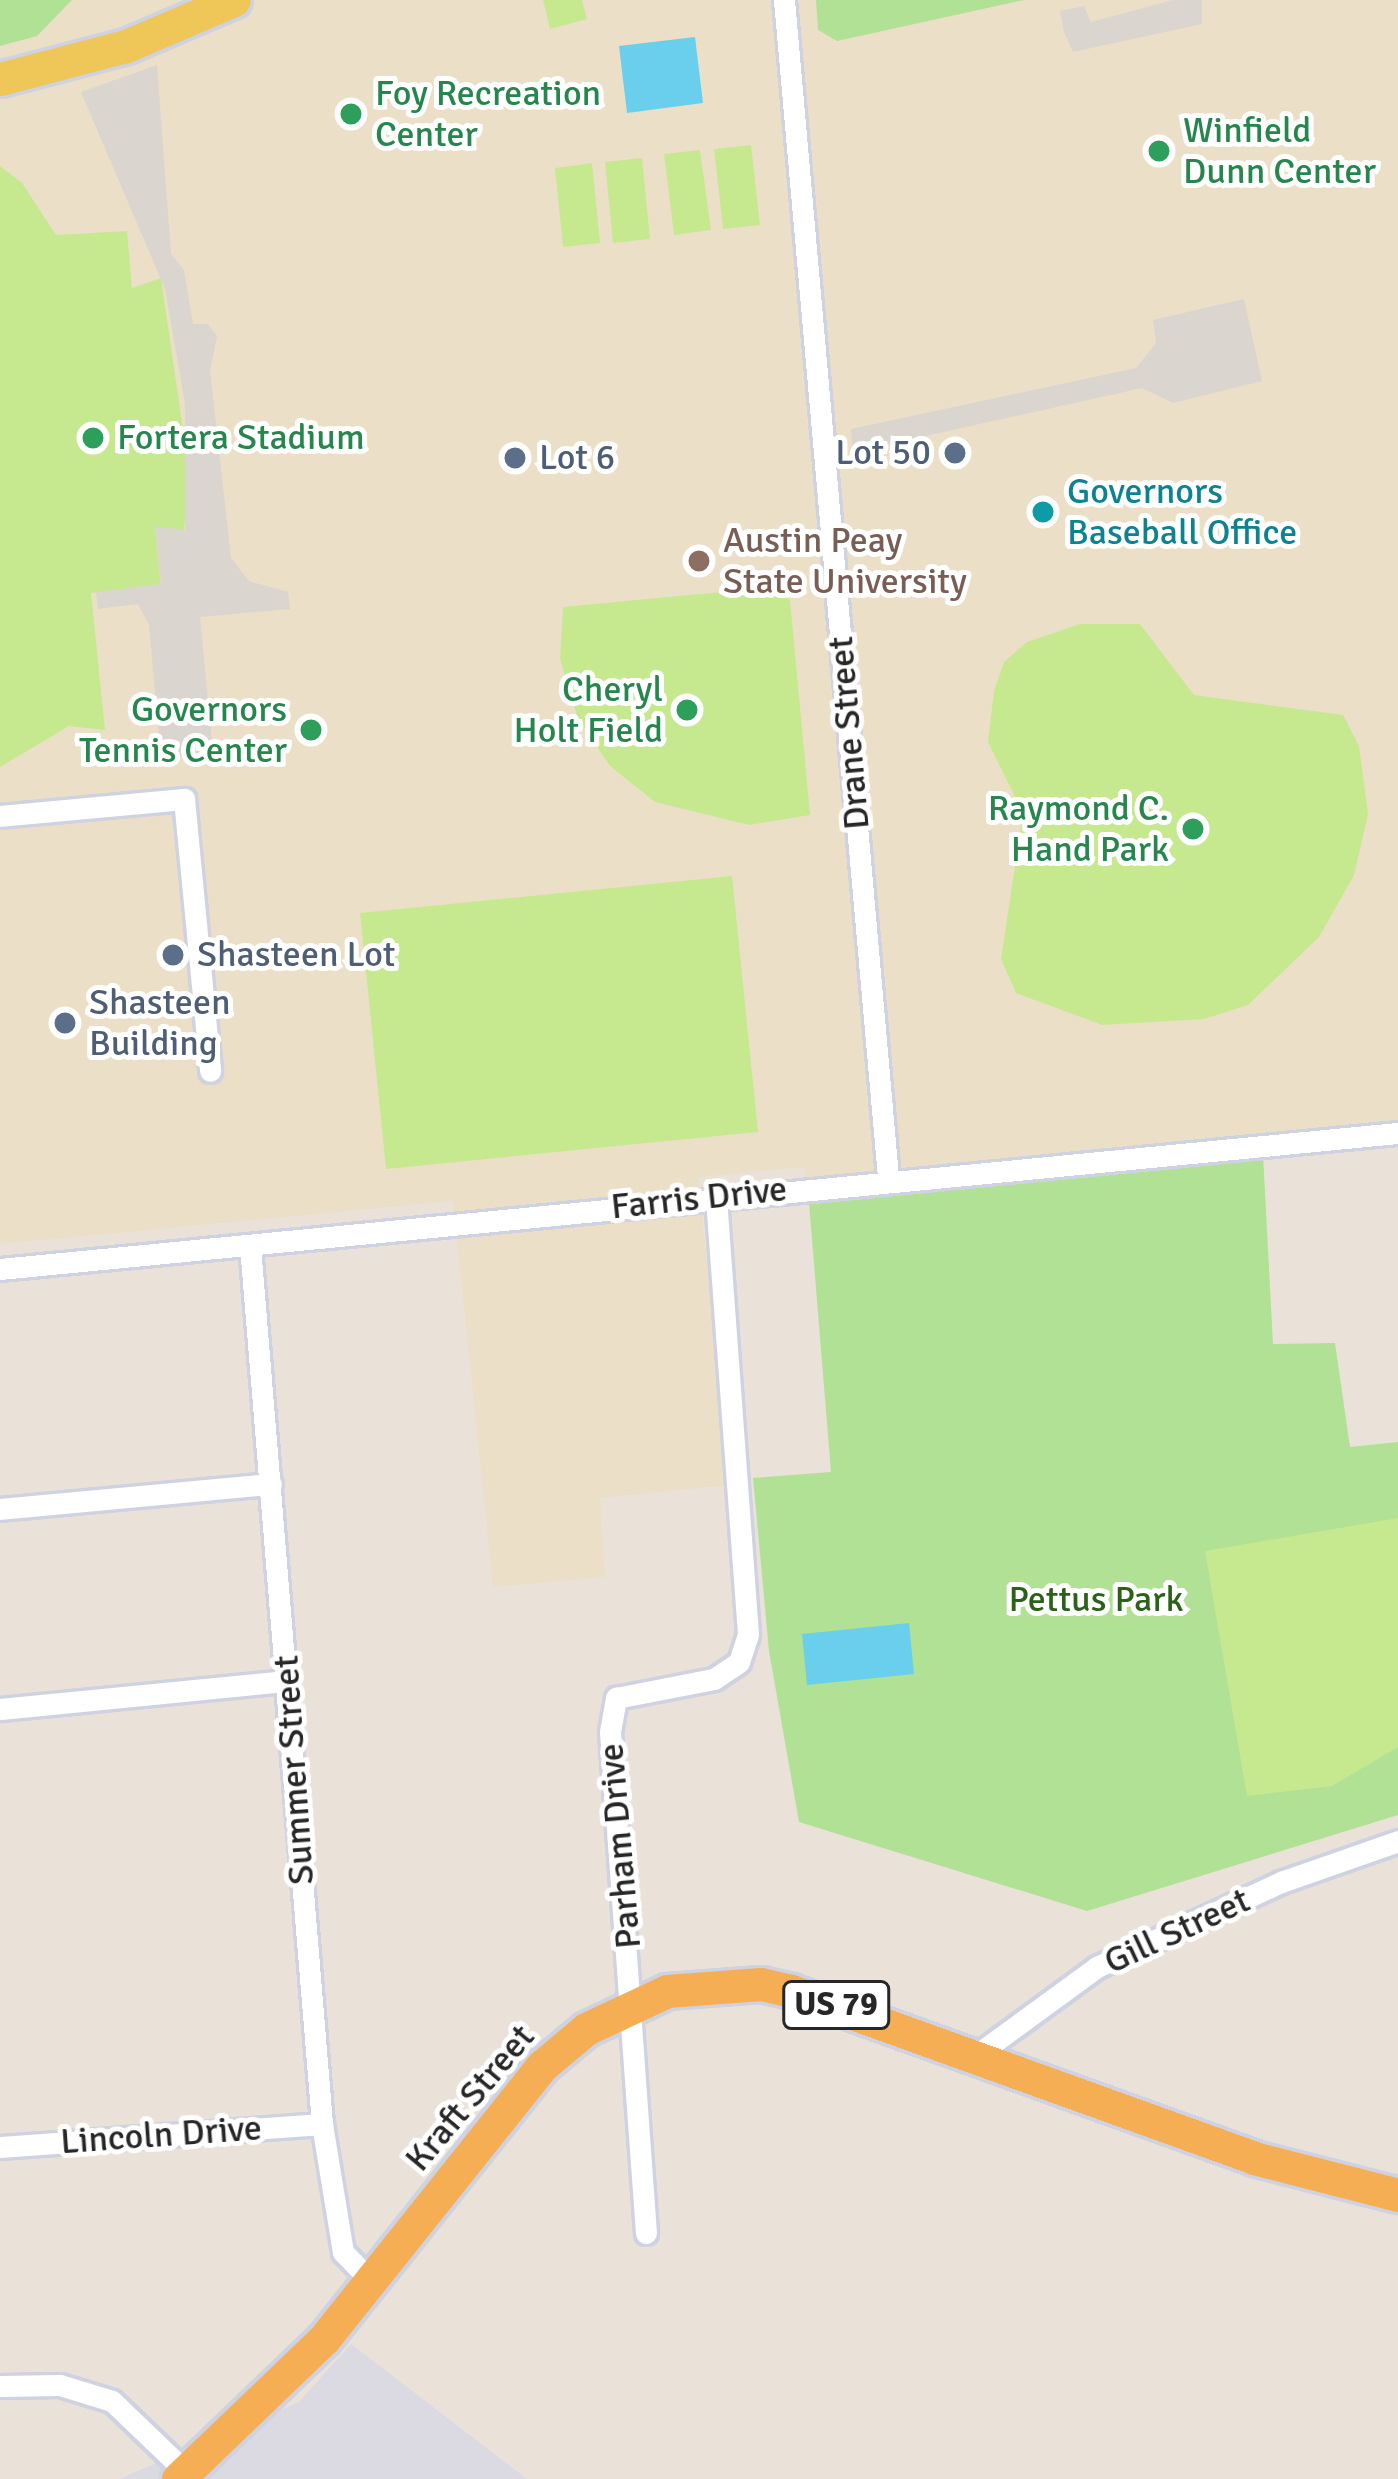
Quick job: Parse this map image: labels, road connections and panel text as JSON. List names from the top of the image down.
{
  "streets": {
    "highway": ["US 79", "Kraft Street"],
    "street": [
      "Drane Street",
      "Farris Drive",
      "Summer Street",
      "Parham Drive",
      "Gill Street",
      "Lincoln Drive"
    ]
  },
  "crossings": [
    ["Drane Street", "Farris Drive"],
    ["Farris Drive", "Summer Street"],
    ["Farris Drive", "Parham Drive"],
    ["Summer Street", "Kraft Street"],
    ["Summer Street", "Lincoln Drive"],
    ["Parham Drive", "Kraft Street"],
    ["Gill Street", "Kraft Street"]
  ],
  "parks": ["Pettus Park"],
  "places": [
    "Foy Recreation Center",
    "Winfield Dunn Center",
    "Fortera Stadium",
    "Lot 50",
    "Lot 6",
    "Governors Baseball Office",
    "Austin Peay State University",
    "Cheryl Holt Field",
    "Governors Tennis Center",
    "Raymond C. Hand Park",
    "Shasteen Lot",
    "Shasteen Building"
  ]
}
